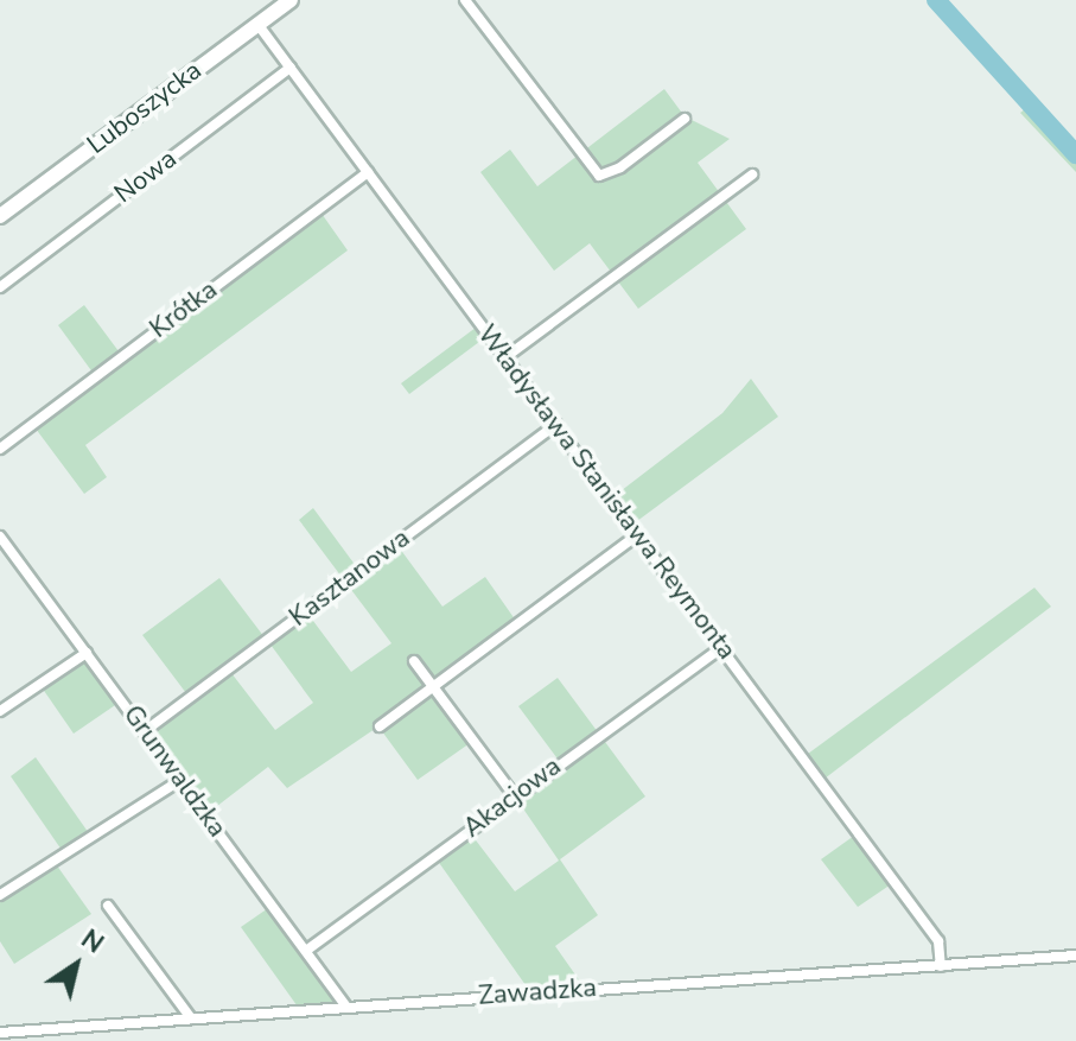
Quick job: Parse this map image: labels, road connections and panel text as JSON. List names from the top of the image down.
{
  "streets": {
    "street": [
      "Luboszycka",
      "Nowa",
      "Krótka",
      "Władysława Stanisława Reymonta",
      "Kasztanowa",
      "Grunwaldzka",
      "Akacjowa",
      "Zawadzka"
    ]
  },
  "crossings": [
    ["Luboszycka", "Władysława Stanisława Reymonta"],
    ["Nowa", "Władysława Stanisława Reymonta"],
    ["Krótka", "Władysława Stanisława Reymonta"],
    ["Władysława Stanisława Reymonta", "Kasztanowa"],
    ["Władysława Stanisława Reymonta", "Akacjowa"],
    ["Władysława Stanisława Reymonta", "Zawadzka"],
    ["Kasztanowa", "Grunwaldzka"],
    ["Grunwaldzka", "Akacjowa"],
    ["Grunwaldzka", "Zawadzka"]
  ],
  "north": "top right"
}
